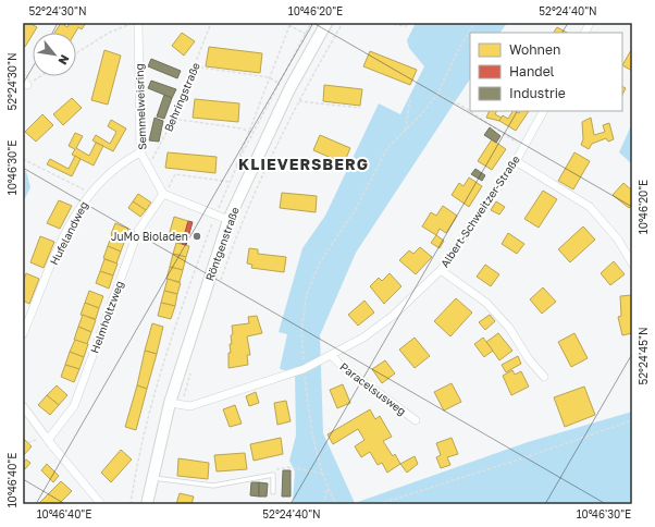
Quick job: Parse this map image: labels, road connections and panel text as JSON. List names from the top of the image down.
{
  "streets": {
    "street": [
      "Semmelweisring",
      "Albert-Schweitzer-Straße",
      "Hufelandweg",
      "Röntgenstraße",
      "Helmholtzweg",
      "Paracelsusweg"
    ],
    "path": ["Behringstraße"]
  },
  "crossings": [
    ["Behringstraße", "Semmelweisring"],
    ["Semmelweisring", "Hufelandweg"],
    ["Semmelweisring", "Helmholtzweg"],
    ["Albert-Schweitzer-Straße", "Röntgenstraße"],
    ["Albert-Schweitzer-Straße", "Paracelsusweg"]
  ],
  "districts": ["KLIEVERSBERG"],
  "places": ["JuMo Bioladen"],
  "legend": ["Wohnen", "Handel", "Industrie"],
  "north": "bottom right",
  "coordinates": [
    "52°24'30\"N",
    "10°46'20\"E",
    "52°24'40\"N",
    "10°46'30\"E",
    "52°24'45\"N",
    "10°46'40\"E"
  ]
}
